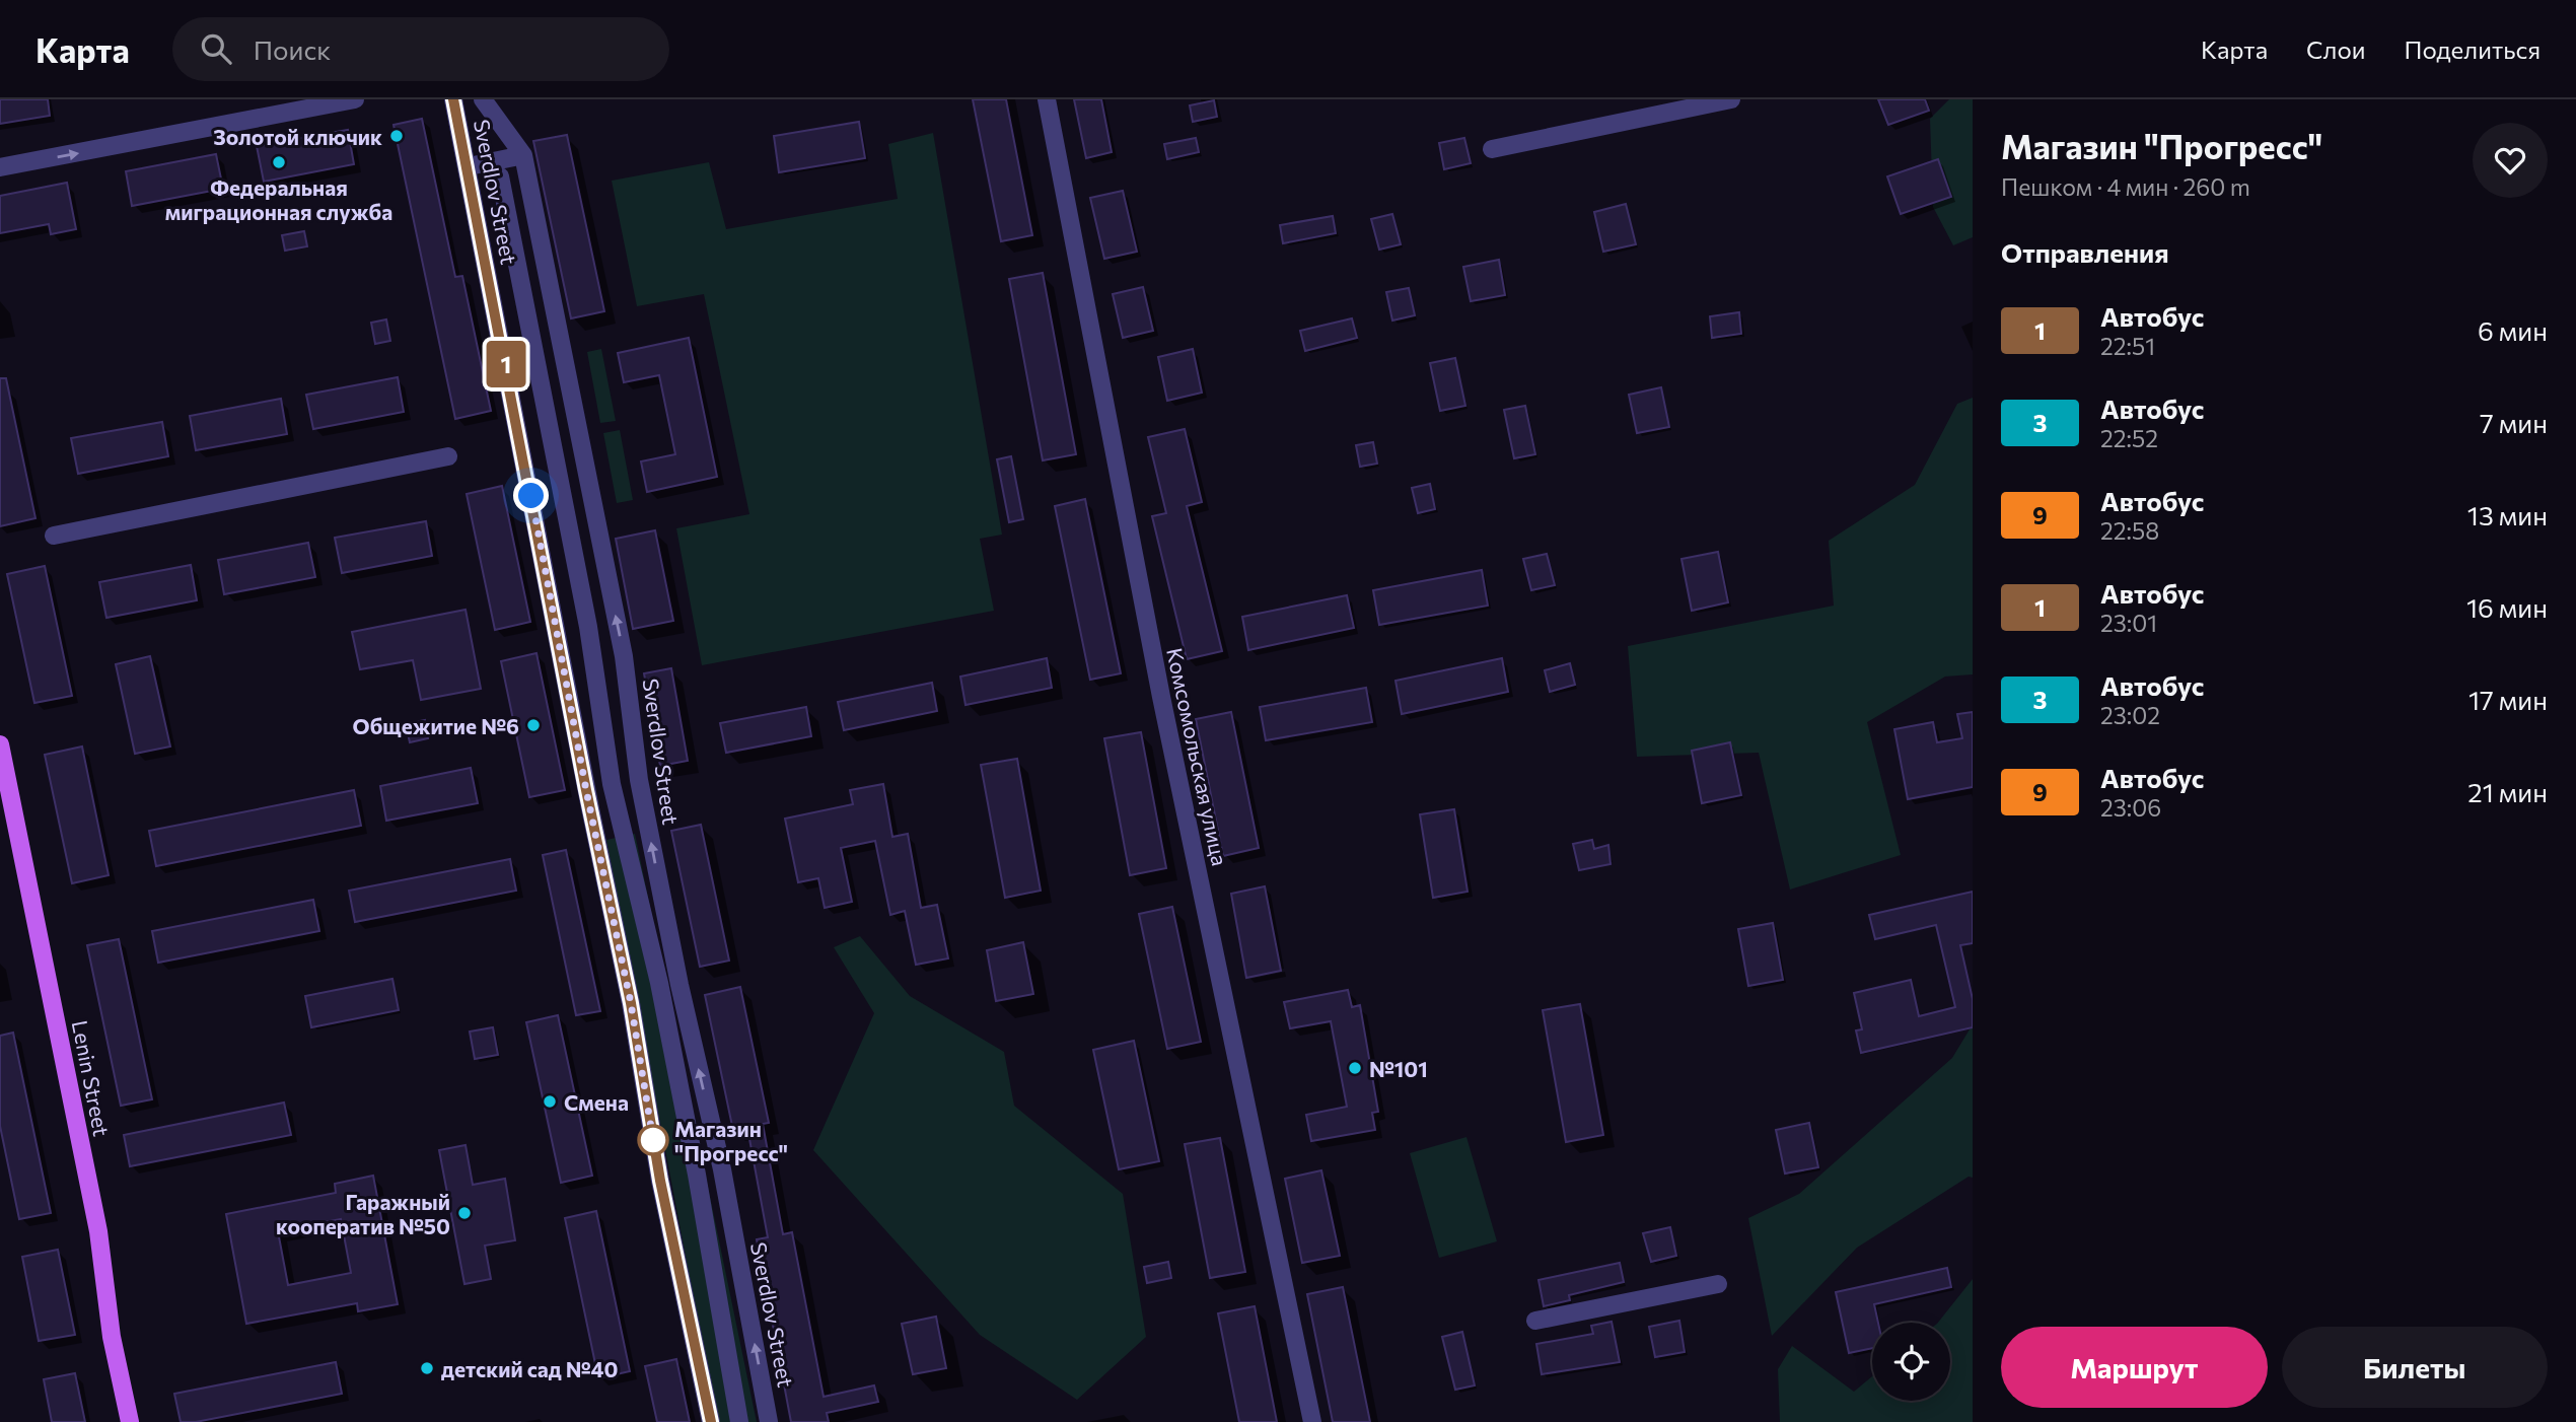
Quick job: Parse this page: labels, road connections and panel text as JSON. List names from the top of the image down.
{
  "streets": {
    "main road": ["Lenin Street"],
    "street": ["Sverdlov Street", "Комсомольская улица"]
  },
  "places": [
    "Золотой ключик",
    "Федеральная миграционная служба",
    "Общежитие №6",
    "№101",
    "Смена",
    "Магазин \"Прогресс\"",
    "Гаражный кооператив №50",
    "детский сад №40"
  ],
  "lines": ["bus line 1"],
  "page": {
    "header": "Карта",
    "search": "Поиск",
    "nav": ["Карта", "Слои", "Поделиться"],
    "on_map": "1",
    "heading": [
      ["Магазин \"Прогресс\"", "Пешком · 4 мин · 260 m"],
      "Отправления"
    ],
    "list": [
      {
        "mark": "1",
        "name": "Автобус",
        "note": "22:51",
        "value": "6 мин"
      },
      {
        "mark": "3",
        "name": "Автобус",
        "note": "22:52",
        "value": "7 мин"
      },
      {
        "mark": "9",
        "name": "Автобус",
        "note": "22:58",
        "value": "13 мин"
      },
      {
        "mark": "1",
        "name": "Автобус",
        "note": "23:01",
        "value": "16 мин"
      },
      {
        "mark": "3",
        "name": "Автобус",
        "note": "23:02",
        "value": "17 мин"
      },
      {
        "mark": "9",
        "name": "Автобус",
        "note": "23:06",
        "value": "21 мин"
      }
    ],
    "buttons": ["Маршрут", "Билеты"]
  }
}
